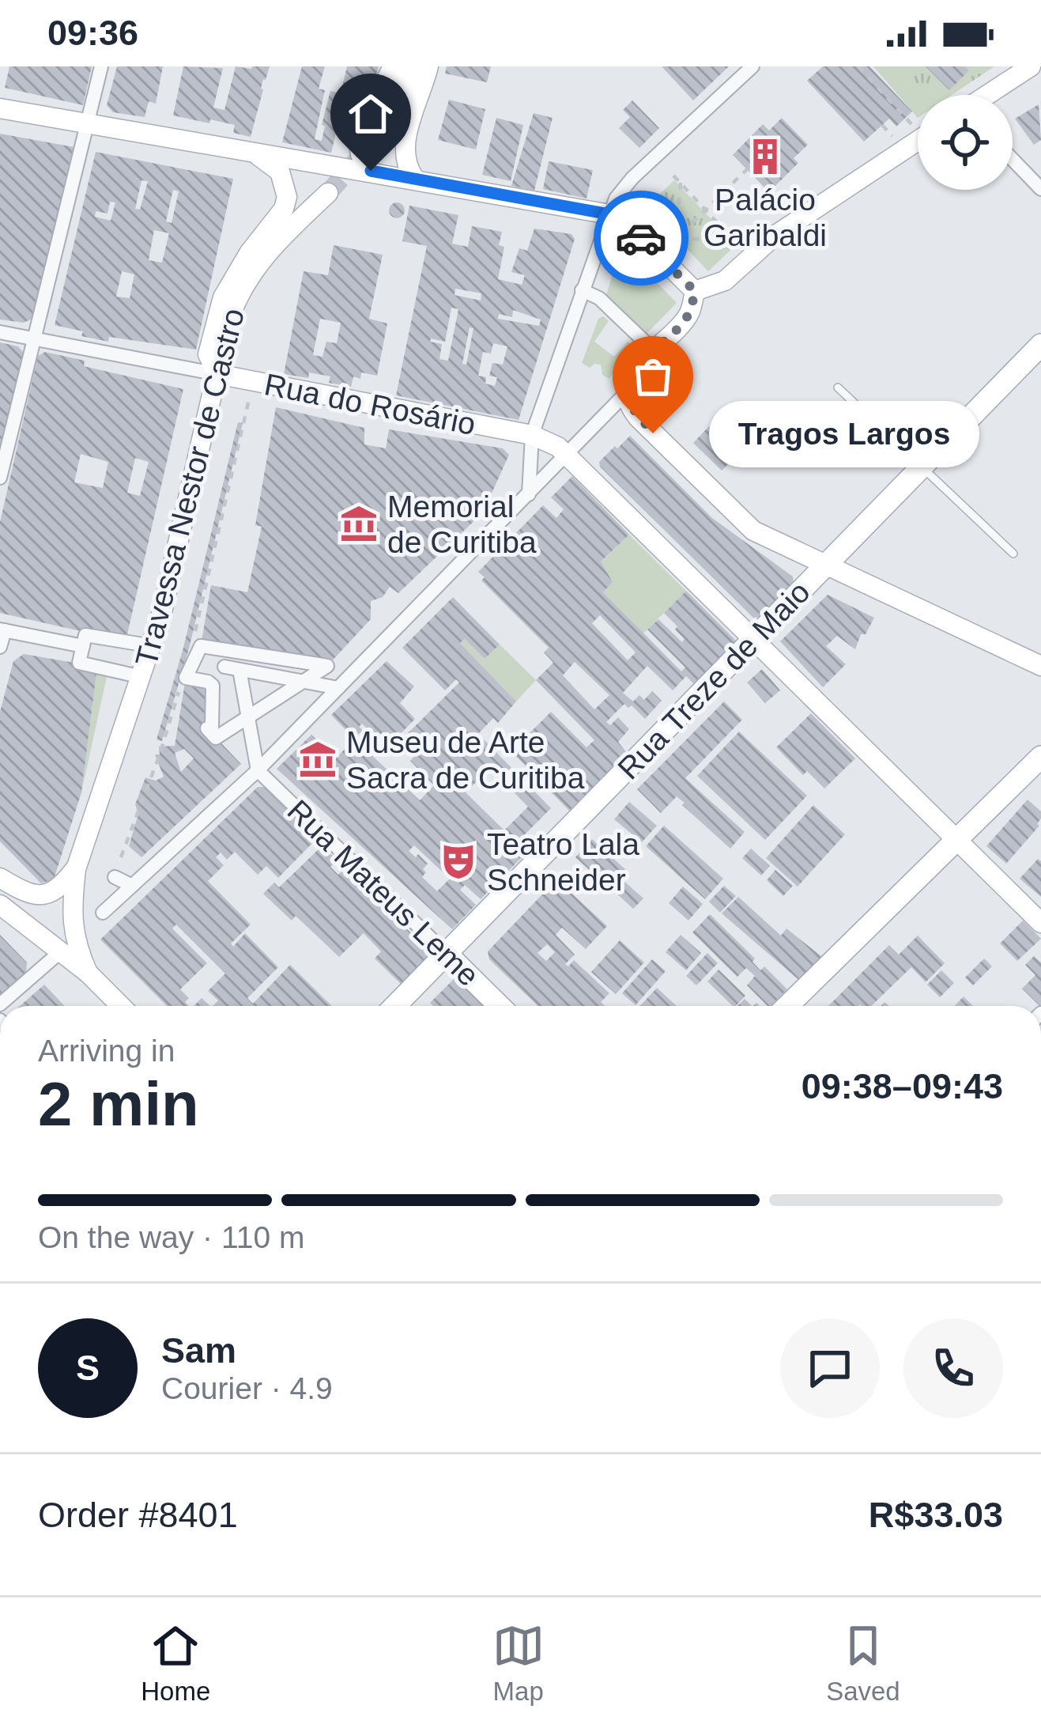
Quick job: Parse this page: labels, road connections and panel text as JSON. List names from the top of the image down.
{
  "streets": {
    "main road": ["Rua Treze de Maio", "Rua Mateus Leme"],
    "street": ["Rua do Rosário", "Travessa Nestor de Castro"]
  },
  "crossings": [
    ["Rua do Rosário", "Travessa Nestor de Castro"],
    ["Rua do Rosário", "Rua Treze de Maio"],
    ["Rua Treze de Maio", "Rua Mateus Leme"]
  ],
  "places": {
    "building": ["Palácio Garibaldi"],
    "other": ["Tragos Largos"],
    "museum": ["Memorial de Curitiba", "Museu de Arte Sacra de Curitiba"],
    "theatre": ["Teatro Lala Schneider"]
  },
  "page": {
    "status": "09:36",
    "bubble": "Tragos Largos",
    "heading": ["2 min", "Arriving in", "09:38–09:43"],
    "panel": [
      "Sam",
      "Courier · 4.9",
      "Order #8401",
      "R$33.03"
    ],
    "bar": "On the way · 110 m",
    "round": "S",
    "tabs": ["Home", "Map", "Saved"]
  }
}
